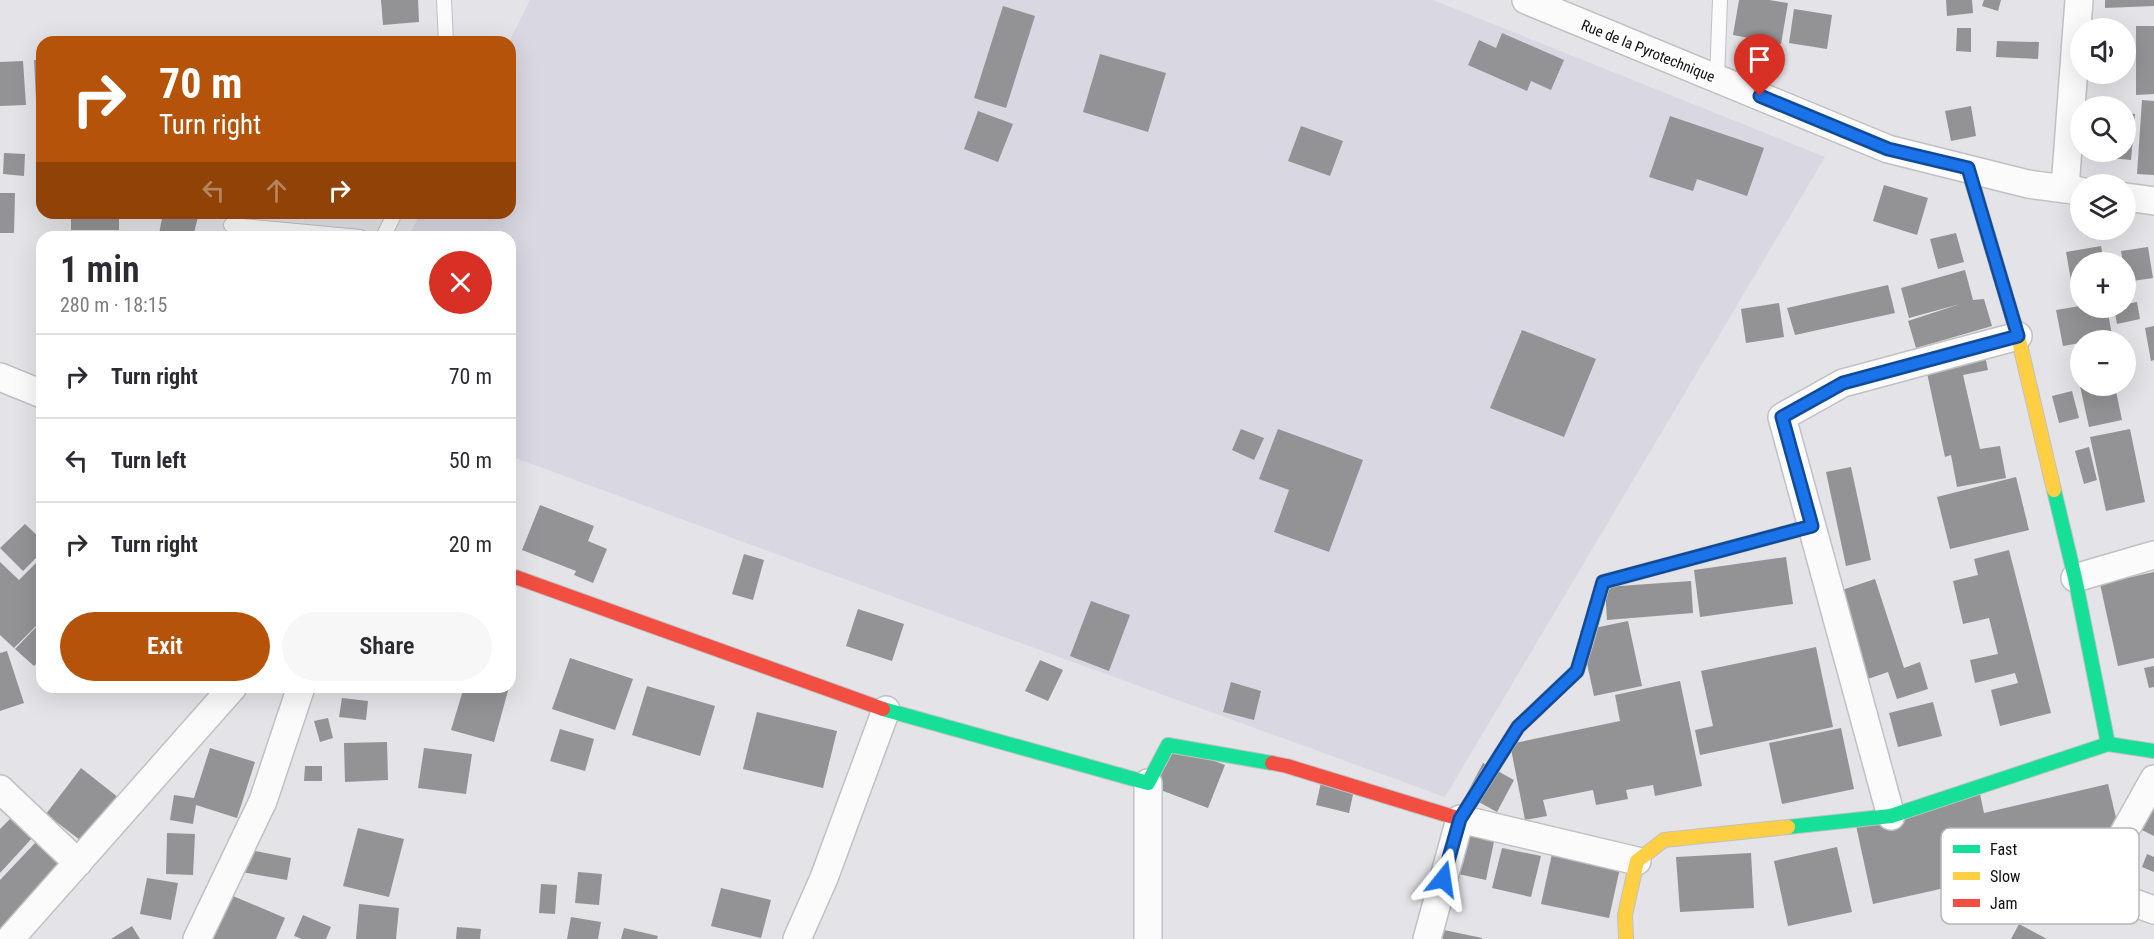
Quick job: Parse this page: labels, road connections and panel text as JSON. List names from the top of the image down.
{
  "streets": {
    "street": ["Rue de la Pyrotechnique"]
  },
  "legend": ["Fast", "Slow", "Jam"],
  "page": {
    "map_buttons": ["+", "−"],
    "turn": ["70 m", "Turn right"],
    "heading": ["1 min", "280 m · 18:15"],
    "list": [
      {
        "name": "Turn right",
        "value": "70 m"
      },
      {
        "name": "Turn left",
        "value": "50 m"
      },
      {
        "name": "Turn right",
        "value": "20 m"
      }
    ],
    "buttons": ["Exit", "Share"]
  }
}
